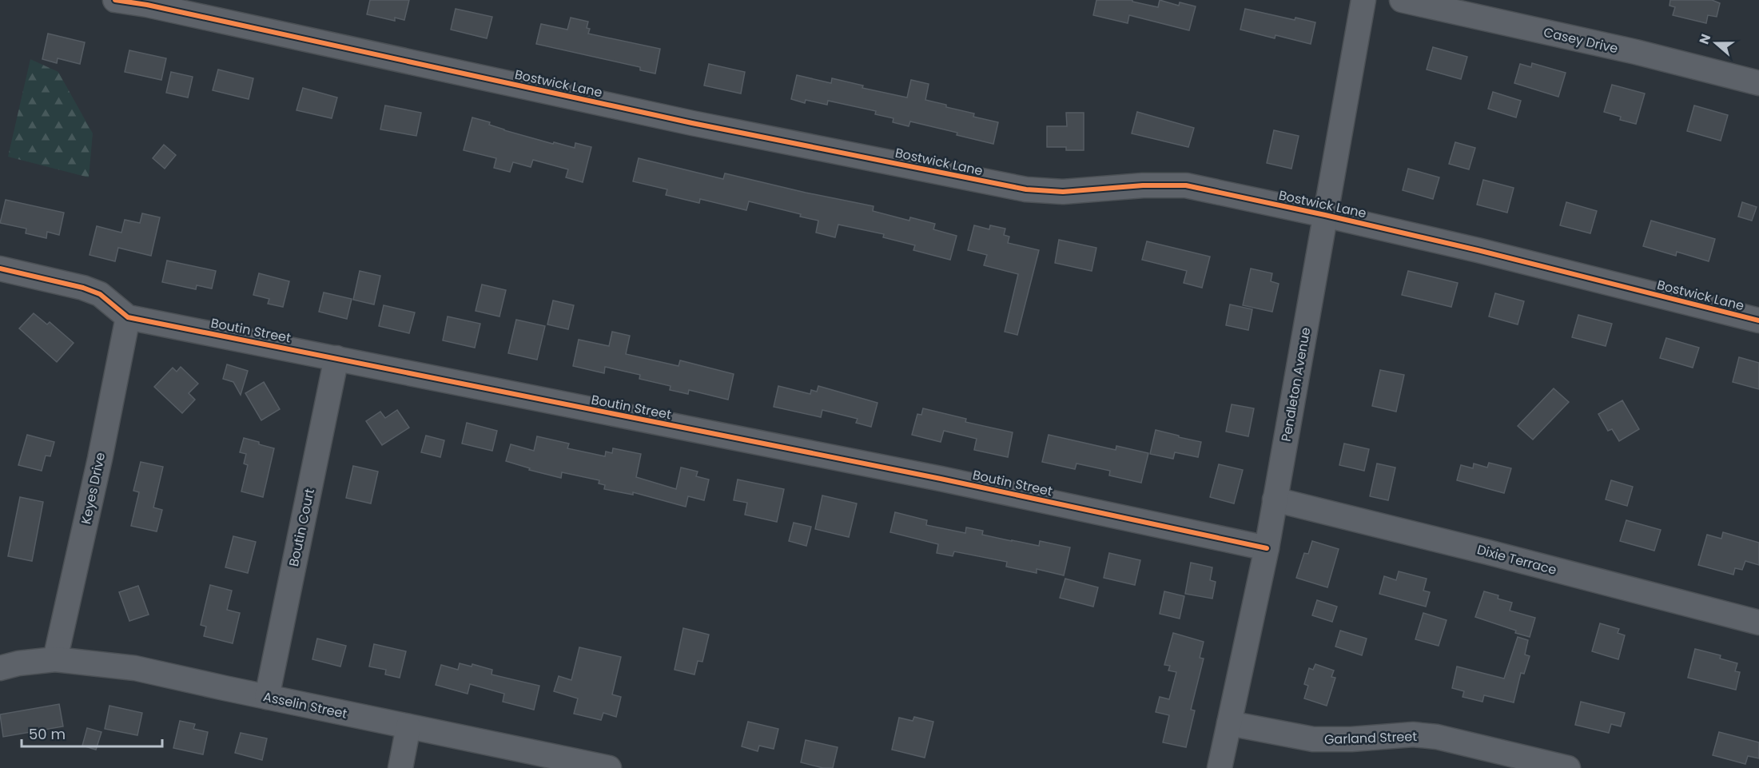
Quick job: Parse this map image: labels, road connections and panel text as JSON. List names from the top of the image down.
{
  "streets": {
    "street": [
      "Casey Drive",
      "Bostwick Lane",
      "Boutin Street",
      "Pendleton Avenue",
      "Keyes Drive",
      "Boutin Court",
      "Dixie Terrace",
      "Asselin Street",
      "Garland Street"
    ]
  },
  "crossings": [
    ["Bostwick Lane", "Pendleton Avenue"],
    ["Boutin Street", "Pendleton Avenue"],
    ["Boutin Street", "Keyes Drive"],
    ["Boutin Street", "Boutin Court"],
    ["Pendleton Avenue", "Dixie Terrace"],
    ["Pendleton Avenue", "Garland Street"],
    ["Keyes Drive", "Asselin Street"],
    ["Boutin Court", "Asselin Street"]
  ],
  "scale_bar": "50 m",
  "north": "left"
}
